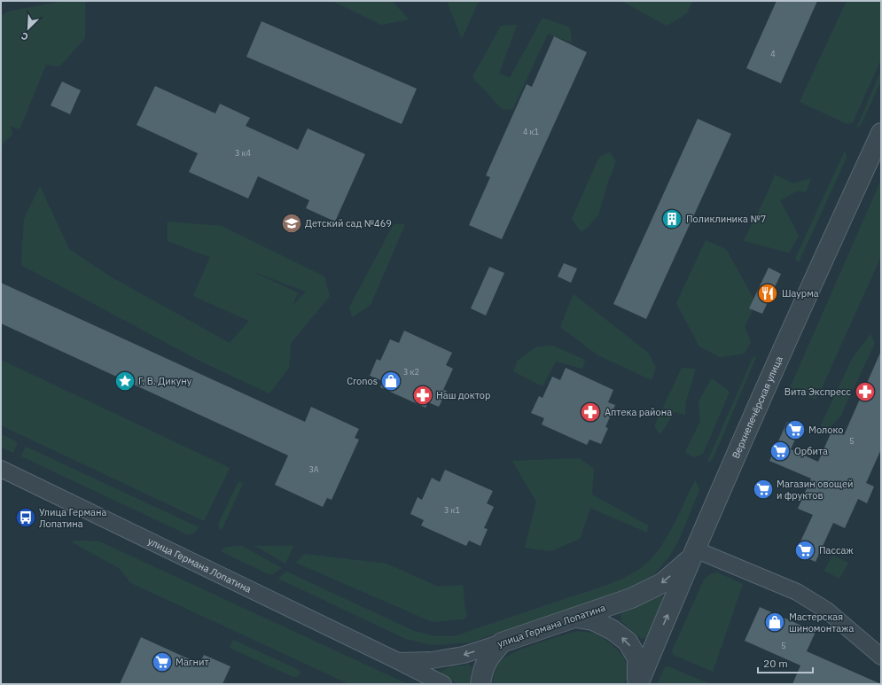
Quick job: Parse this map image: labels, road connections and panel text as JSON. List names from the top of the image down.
{
  "streets": {
    "street": ["Верхнепечёрская улица", "улица Германа Лопатина"]
  },
  "crossings": [
    ["Верхнепечёрская улица", "улица Германа Лопатина"]
  ],
  "places": {
    "building": ["Поликлиника №7"],
    "school or university": ["Детский сад №469"],
    "restaurant": ["Шаурма"],
    "place": ["Г. В. Дикуну"],
    "shop": ["Cronos", "Мастерская шиномонтажа"],
    "pharmacy": ["Вита Экспресс", "Наш доктор", "Аптека района"],
    "supermarket": [
      "Молоко",
      "Орбита",
      "Магазин овощей и фруктов",
      "Пассаж",
      "Магнит"
    ],
    "bus stop": ["Улица Германа Лопатина"]
  },
  "house_numbers": [
    "4",
    "4 к1",
    "3 к4",
    "3 к2",
    "5",
    "3А",
    "3 к1",
    "5"
  ],
  "scale_bar": "20 m",
  "north": "bottom left"
}
